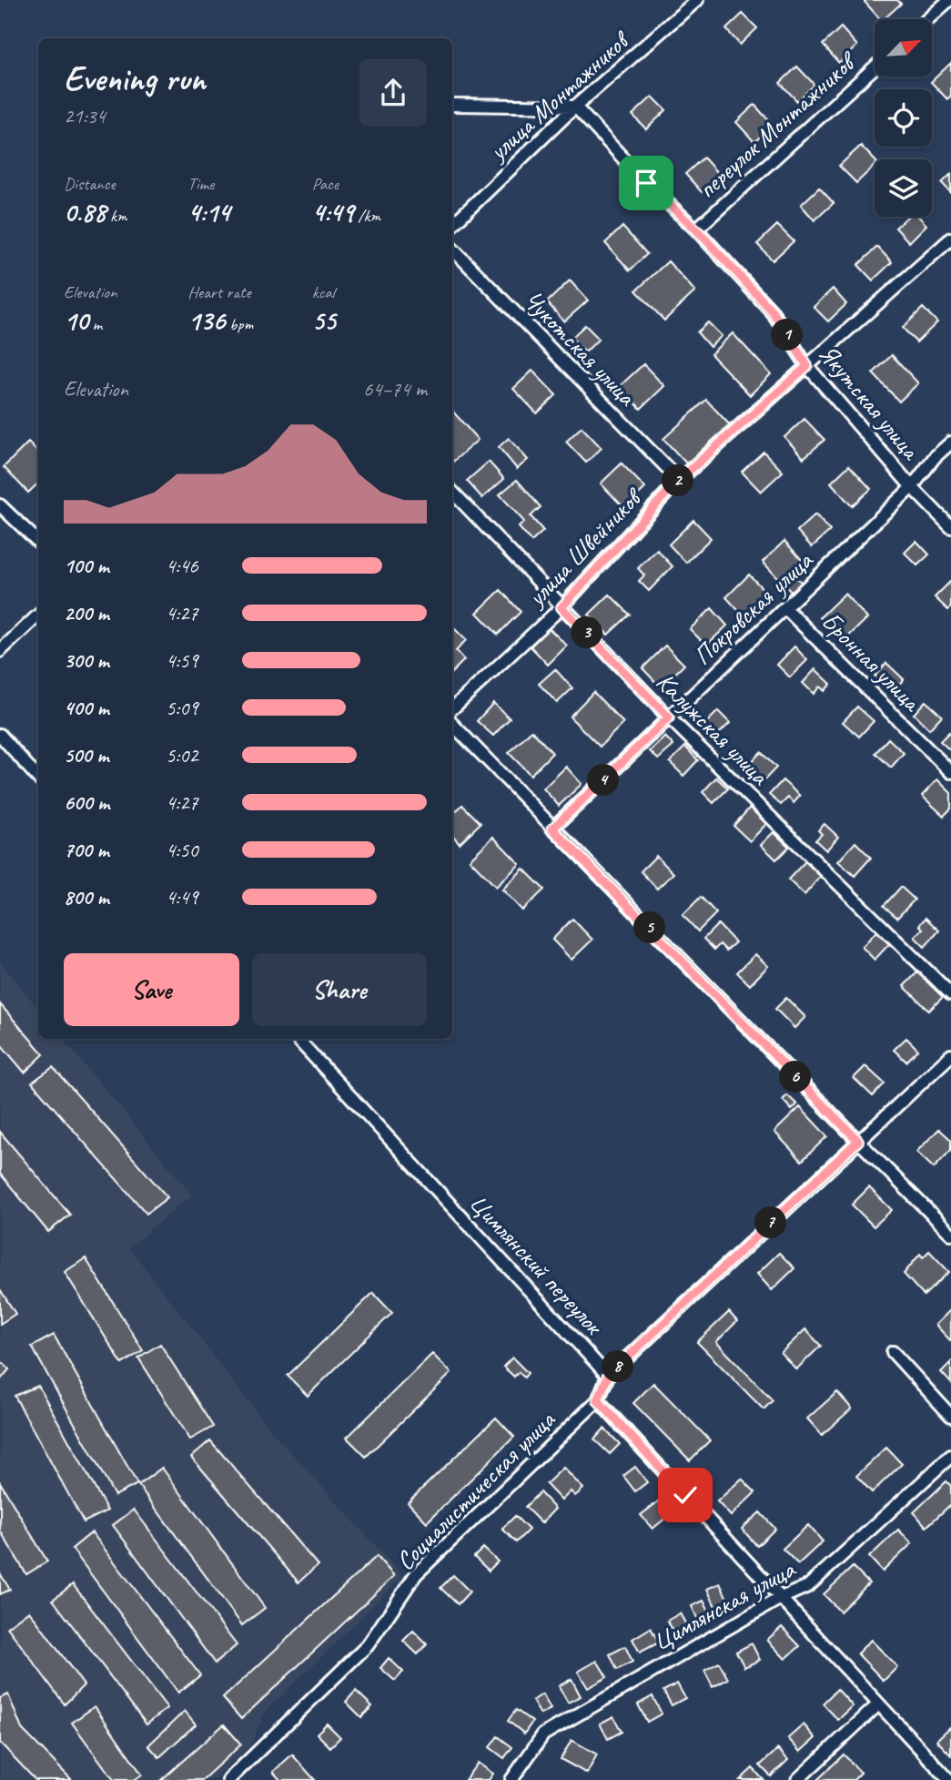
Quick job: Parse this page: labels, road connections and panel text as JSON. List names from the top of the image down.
{
  "streets": {
    "street": [
      "улица Монтажников",
      "переулок Монтажников",
      "Чукотская улица",
      "Якутская улица",
      "улица Швейников",
      "Покровская улица",
      "Бронная улица",
      "Калужская улица",
      "Цимлянский переулок",
      "Социалистическая улица",
      "Цимлянская улица"
    ]
  },
  "crossings": [
    ["улица Монтажников", "Якутская улица"],
    ["переулок Монтажников", "Якутская улица"],
    ["Чукотская улица", "улица Швейников"],
    ["Якутская улица", "улица Швейников"],
    ["Якутская улица", "Покровская улица"],
    ["улица Швейников", "Калужская улица"],
    ["Покровская улица", "Бронная улица"],
    ["Покровская улица", "Калужская улица"]
  ],
  "north": "top right",
  "page": {
    "heading": ["Evening run", "21:34"],
    "stats": [
      ["Distance", "0.88 km"],
      ["Time", "4:14"],
      ["Pace", "4:49 /km"],
      ["Elevation", "10 m"],
      ["Heart rate", "136 bpm"],
      ["kcal", "55"]
    ],
    "pins": [
      "1",
      "2",
      "3",
      "4",
      "5",
      "6",
      "7",
      "8"
    ],
    "chart": ["Elevation", "64–74 m"],
    "list": [
      {
        "name": "100 m",
        "note": "4:46"
      },
      {
        "name": "200 m",
        "note": "4:27"
      },
      {
        "name": "300 m",
        "note": "4:59"
      },
      {
        "name": "400 m",
        "note": "5:09"
      },
      {
        "name": "500 m",
        "note": "5:02"
      },
      {
        "name": "600 m",
        "note": "4:27"
      },
      {
        "name": "700 m",
        "note": "4:50"
      },
      {
        "name": "800 m",
        "note": "4:49"
      }
    ],
    "buttons": ["Save", "Share"]
  }
}
